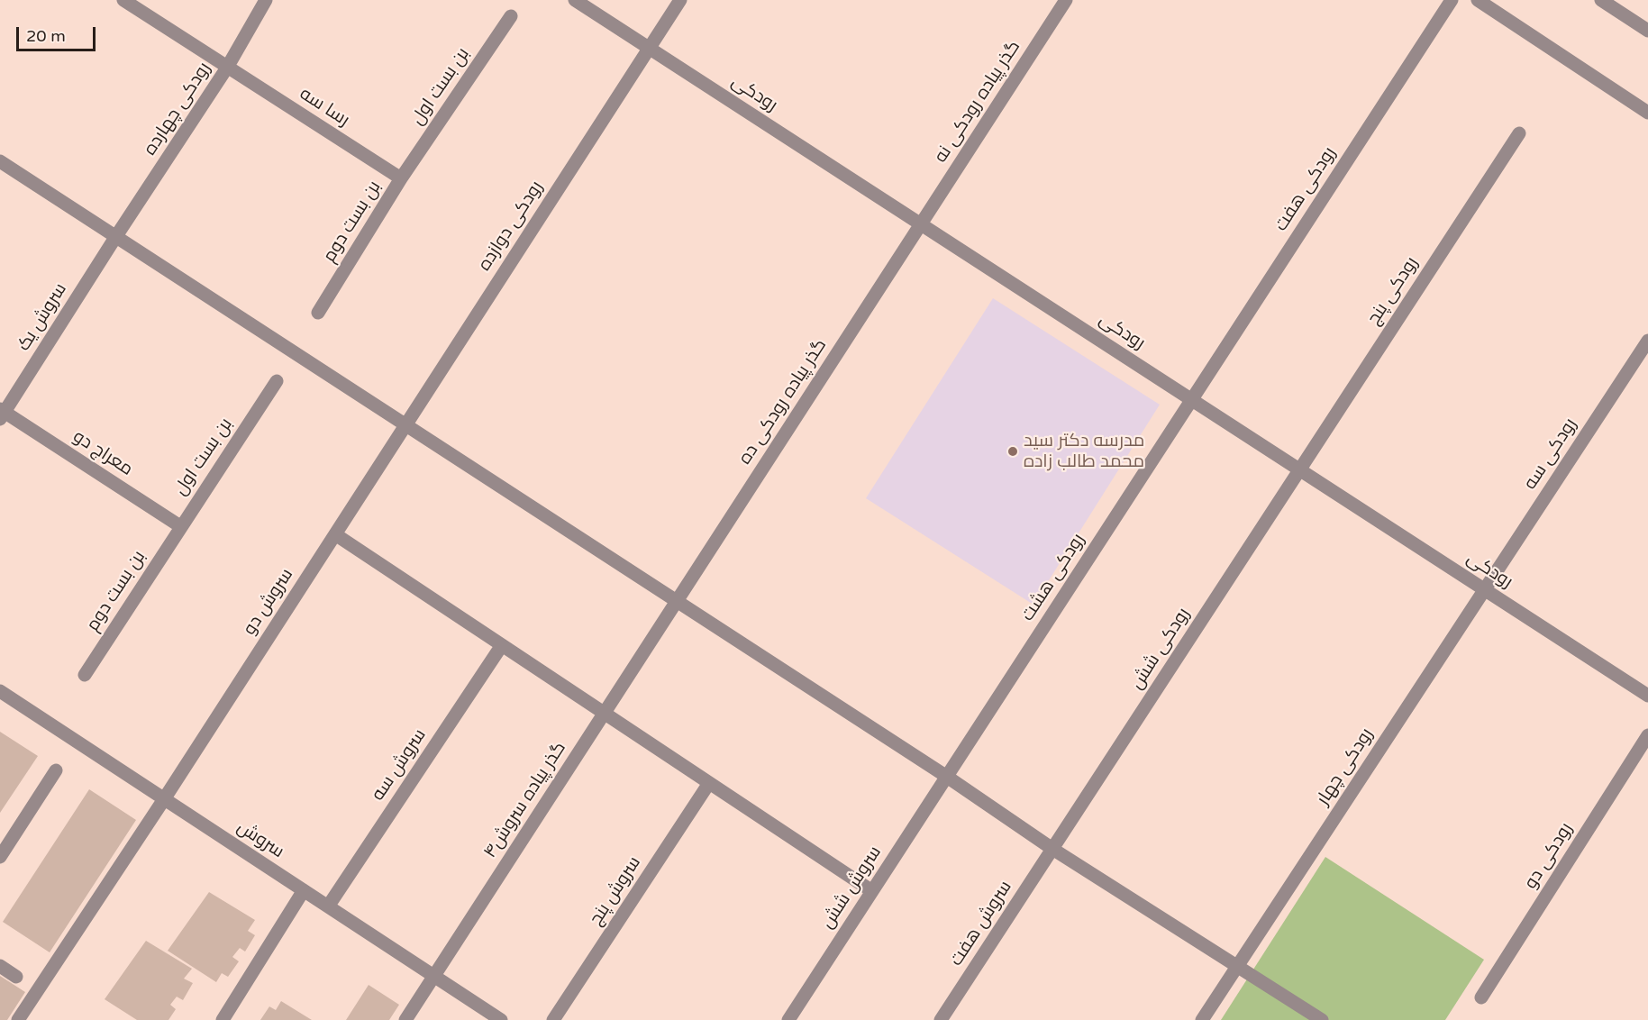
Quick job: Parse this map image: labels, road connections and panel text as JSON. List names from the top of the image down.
{
  "streets": {
    "street": [
      "بن بست اول",
      "رودکی",
      "گذر پیاده رودکی نه",
      "رسا سه",
      "رودکی چهارده",
      "رودکی هفت",
      "بن بست دوم",
      "رودکی دوازده",
      "رودکی پنج",
      "سروش یک",
      "گذر پیاده رودکی ده",
      "معراج دو",
      "رودکی سه",
      "رودکی هشت",
      "سروش دو",
      "رودکی شش",
      "سروش سه",
      "رودکی چهار",
      "گذر پیاده سروش۴",
      "سروش",
      "رودکی دو",
      "سروش شش",
      "سروش پنج",
      "سروش هفت"
    ]
  },
  "crossings": [
    ["بن بست اول", "رسا سه"],
    ["بن بست اول", "بن بست دوم"],
    ["بن بست اول", "معراج دو"],
    ["رودکی", "گذر پیاده رودکی نه"],
    ["رودکی", "رودکی هفت"],
    ["رودکی", "رودکی دوازده"],
    ["رودکی", "رودکی پنج"],
    ["رودکی", "گذر پیاده رودکی ده"],
    ["رودکی", "رودکی سه"],
    ["رودکی", "رودکی هشت"],
    ["رودکی", "رودکی شش"],
    ["رودکی", "رودکی چهار"],
    ["گذر پیاده رودکی نه", "گذر پیاده رودکی ده"],
    ["رسا سه", "رودکی چهارده"],
    ["رسا سه", "بن بست دوم"],
    ["رودکی چهارده", "سروش یک"],
    ["رودکی هفت", "رودکی هشت"],
    ["بن بست دوم", "معراج دو"],
    ["رودکی دوازده", "سروش دو"],
    ["رودکی پنج", "رودکی شش"],
    ["سروش یک", "معراج دو"],
    ["گذر پیاده رودکی ده", "گذر پیاده سروش۴"],
    ["رودکی سه", "رودکی چهار"],
    ["رودکی هشت", "سروش شش"],
    ["سروش دو", "سروش"],
    ["رودکی شش", "سروش هفت"],
    ["سروش سه", "سروش"],
    ["گذر پیاده سروش۴", "سروش"]
  ],
  "places": ["مدرسه دکتر سید محمد طالب زاده"],
  "scale_bar": "20 m"
}
